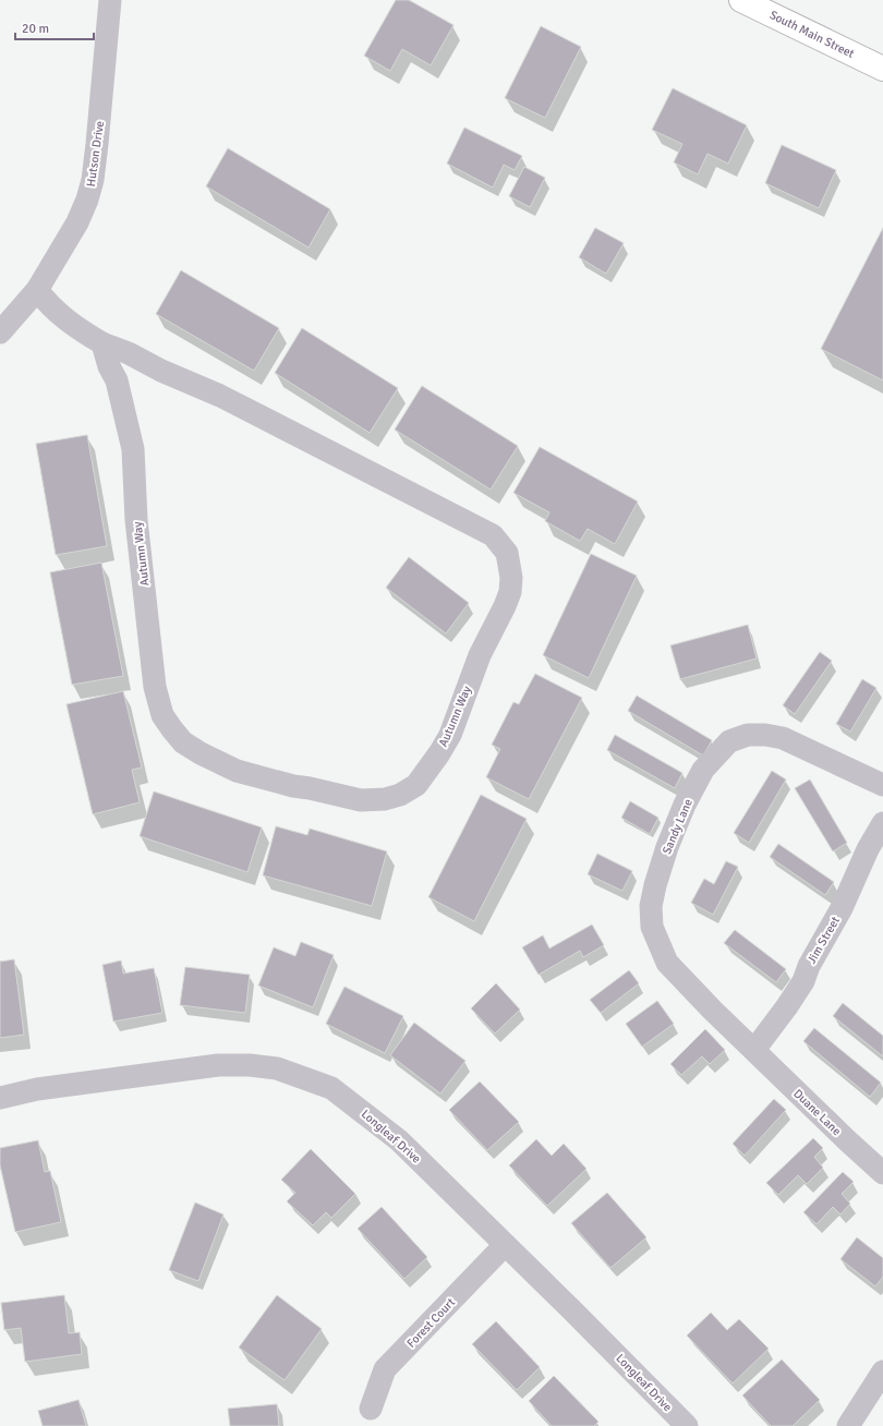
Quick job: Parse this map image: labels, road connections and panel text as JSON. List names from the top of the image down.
{
  "streets": {
    "main road": ["South Main Street"],
    "street": [
      "Hutson Drive",
      "Autumn Way",
      "Sandy Lane",
      "Jim Street",
      "Duane Lane",
      "Longleaf Drive",
      "Forest Court"
    ]
  },
  "crossings": [
    ["Hutson Drive", "Autumn Way"],
    ["Sandy Lane", "Jim Street"],
    ["Sandy Lane", "Duane Lane"],
    ["Jim Street", "Duane Lane"],
    ["Longleaf Drive", "Forest Court"]
  ],
  "scale_bar": "20 m"
}
